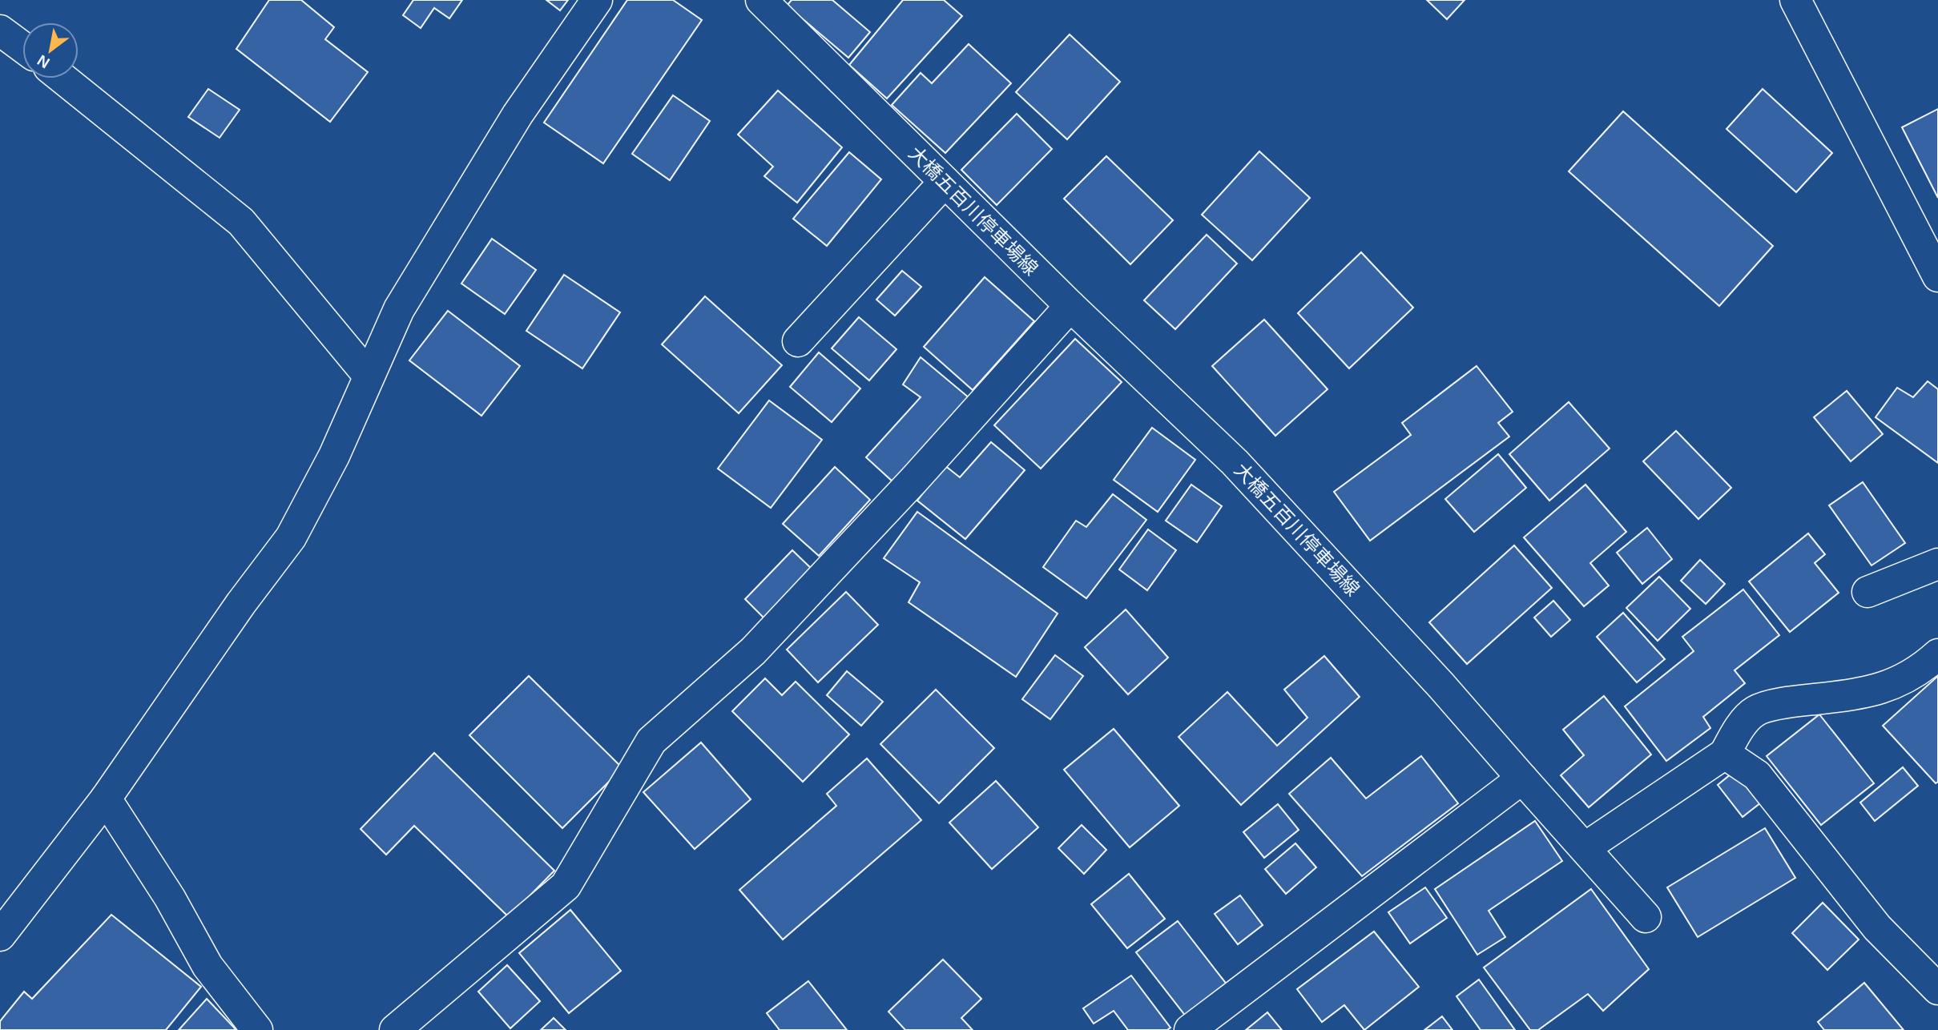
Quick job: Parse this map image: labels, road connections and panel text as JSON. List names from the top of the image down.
{
  "streets": {
    "street": ["大橋五百川停車場線"]
  },
  "north": "bottom left"
}
